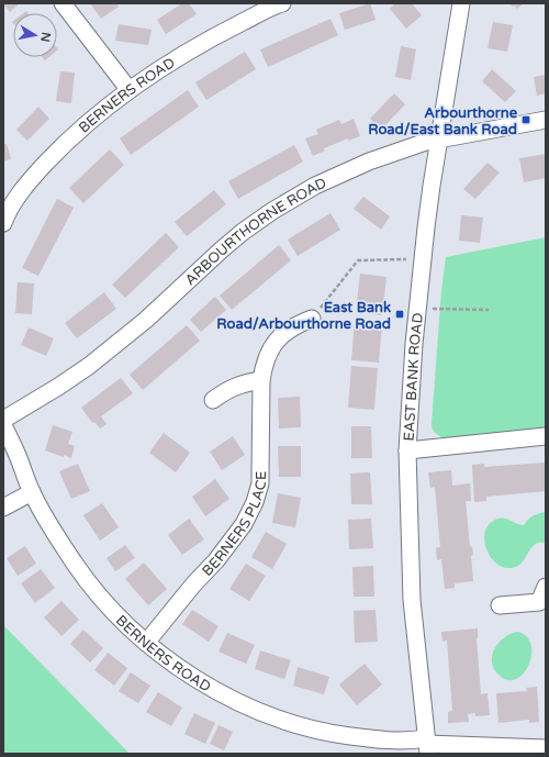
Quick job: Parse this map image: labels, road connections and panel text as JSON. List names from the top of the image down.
{
  "streets": {
    "street": [
      "BERNERS ROAD",
      "ARBOURTHORNE ROAD",
      "EAST BANK ROAD",
      "BERNERS PLACE"
    ]
  },
  "crossings": [
    ["BERNERS ROAD", "EAST BANK ROAD"],
    ["BERNERS ROAD", "BERNERS PLACE"],
    ["ARBOURTHORNE ROAD", "EAST BANK ROAD"]
  ],
  "places": {
    "transit": ["Arbourthorne Road/East Bank Road", "East Bank Road/Arbourthorne Road"]
  },
  "north": "right"
}
